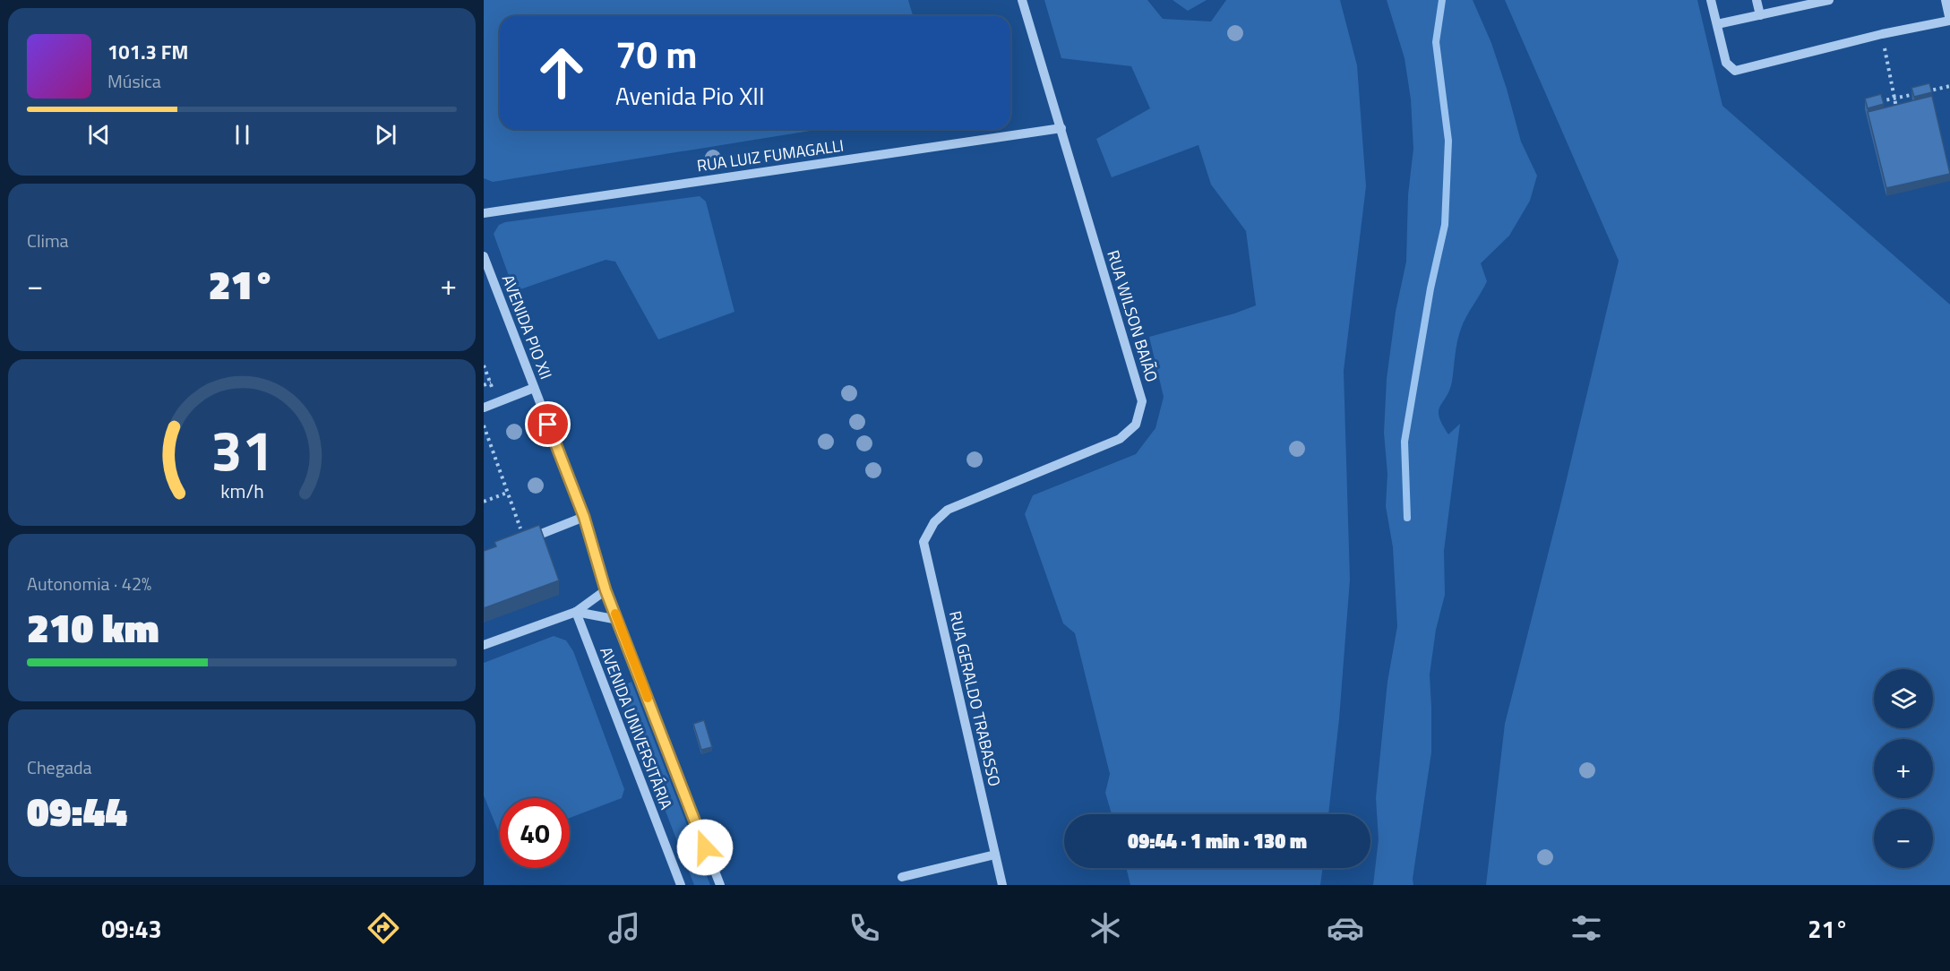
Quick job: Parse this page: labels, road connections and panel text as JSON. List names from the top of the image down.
{
  "streets": {
    "street": [
      "RUA LUIZ FUMAGALLI",
      "RUA WILSON BAIÃO",
      "AVENIDA PIO XII",
      "RUA GERALDO TRABASSO",
      "AVENIDA UNIVERSITÁRIA"
    ]
  },
  "crossings": [
    ["RUA LUIZ FUMAGALLI", "RUA WILSON BAIÃO"],
    ["RUA WILSON BAIÃO", "RUA GERALDO TRABASSO"],
    ["AVENIDA PIO XII", "AVENIDA UNIVERSITÁRIA"]
  ],
  "page": {
    "turn": ["70 m", "Avenida Pio XII"],
    "song": ["101.3 FM", "Música"],
    "tile": [
      "Clima",
      ["Autonomia · 42%", "210 km"],
      ["Chegada", "09:44"]
    ],
    "heat": ["−", "21°", "+"],
    "map_buttons": ["+", "−"],
    "limit": "40",
    "trip": "09:44 · 1 min · 130 m",
    "tabs": ["09:43", "21°"],
    "gauge": ["31", "km/h"]
  }
}
